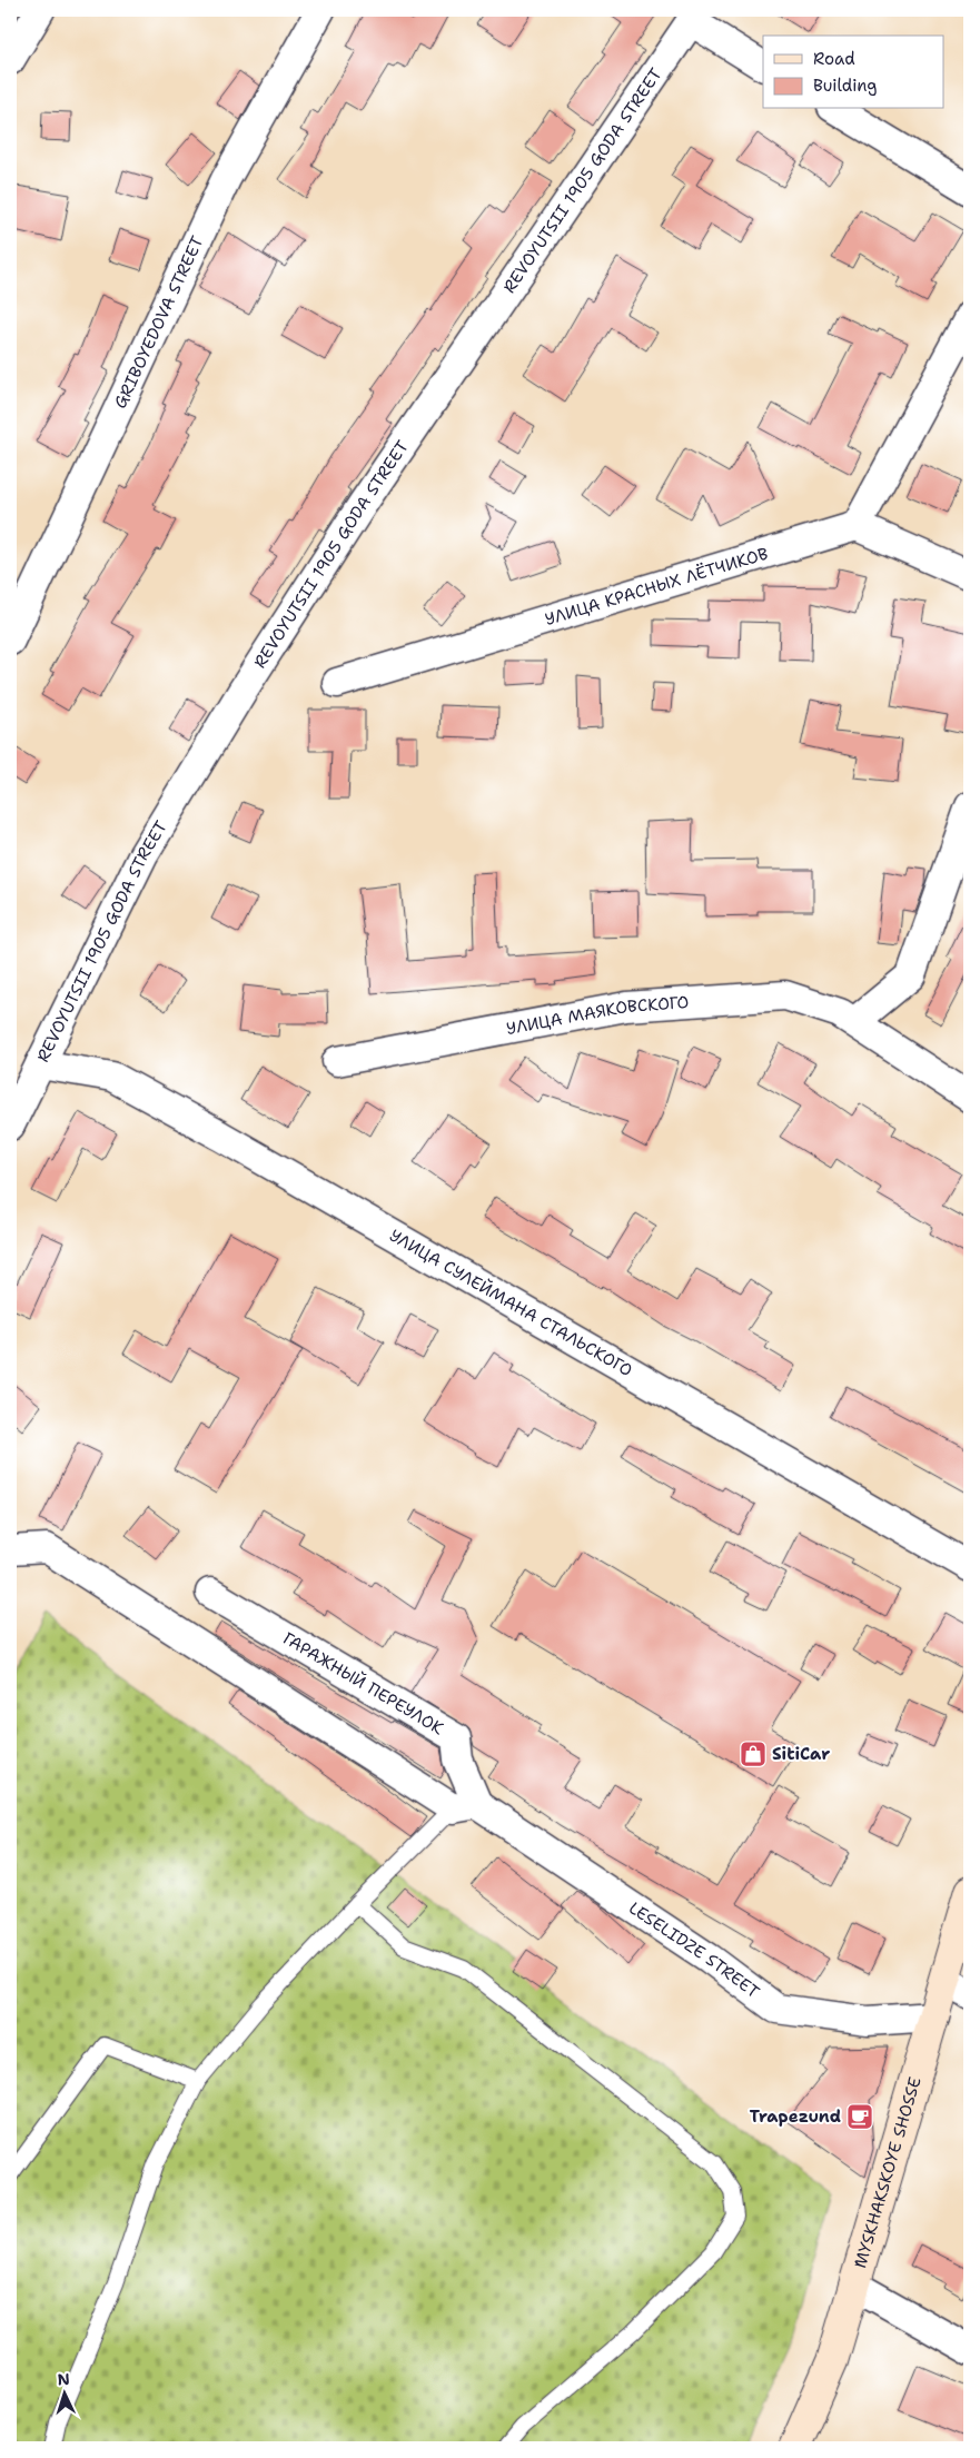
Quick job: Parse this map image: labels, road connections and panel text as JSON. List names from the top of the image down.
{
  "streets": {
    "street": [
      "REVOYUTSII 1905 GODA STREET",
      "GRIBOYEDOVA STREET",
      "УЛИЦА КРАСНЫХ ЛЁТЧИКОВ",
      "УЛИЦА МАЯКОВСКОГО",
      "УЛИЦА СУЛЕЙМАНА СТАЛЬСКОГО",
      "ГАРАЖНЫЙ ПЕРЕУЛОК",
      "LESELIDZE STREET",
      "MYSKHAKSKOYE SHOSSE"
    ]
  },
  "crossings": [
    ["REVOYUTSII 1905 GODA STREET", "УЛИЦА СУЛЕЙМАНА СТАЛЬСКОГО"],
    ["ГАРАЖНЫЙ ПЕРЕУЛОК", "LESELIDZE STREET"],
    ["LESELIDZE STREET", "MYSKHAKSKOYE SHOSSE"]
  ],
  "places": {
    "shop": ["SitiCar"],
    "cafe": ["Trapezund"]
  },
  "legend": ["Road", "Building"],
  "north": "top"
}
